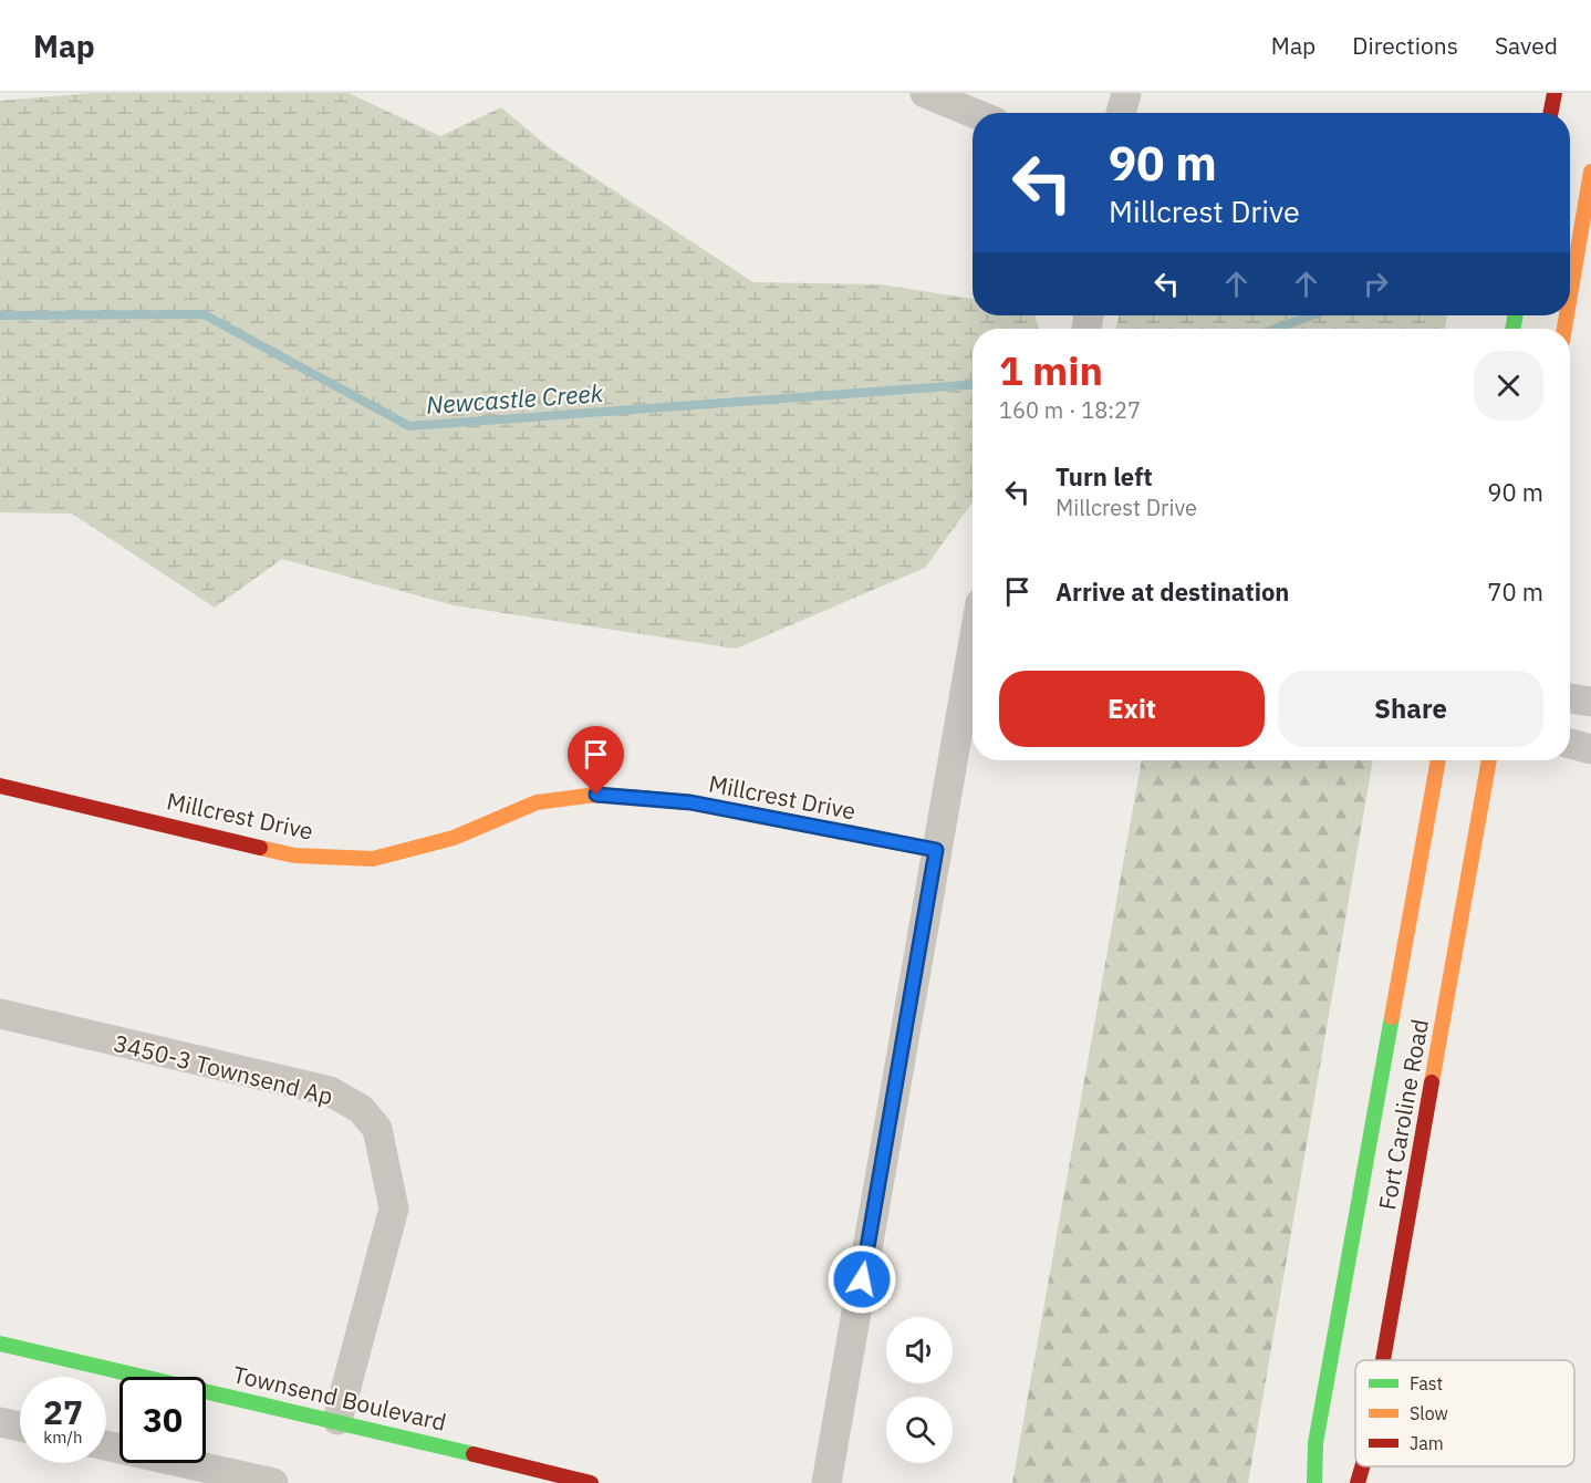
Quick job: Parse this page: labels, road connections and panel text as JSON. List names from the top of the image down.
{
  "streets": {
    "street": [
      "Millcrest Drive",
      "3450-3 Townsend Ap",
      "Fort Caroline Road",
      "Townsend Boulevard"
    ]
  },
  "crossings": [
    ["3450-3 Townsend Ap", "Townsend Boulevard"]
  ],
  "water": ["Newcastle Creek"],
  "legend": ["Fast", "Slow", "Jam"],
  "page": {
    "header": "Map",
    "nav": ["Map", "Directions", "Saved"],
    "turn": ["90 m", "Millcrest Drive"],
    "heading": ["1 min", "160 m · 18:27"],
    "list": [
      {
        "name": "Turn left",
        "note": "Millcrest Drive",
        "value": "90 m"
      },
      {
        "name": "Arrive at destination",
        "value": "70 m"
      }
    ],
    "buttons": ["Exit", "Share"],
    "speed": "27 km/h",
    "limit": "30"
  }
}
